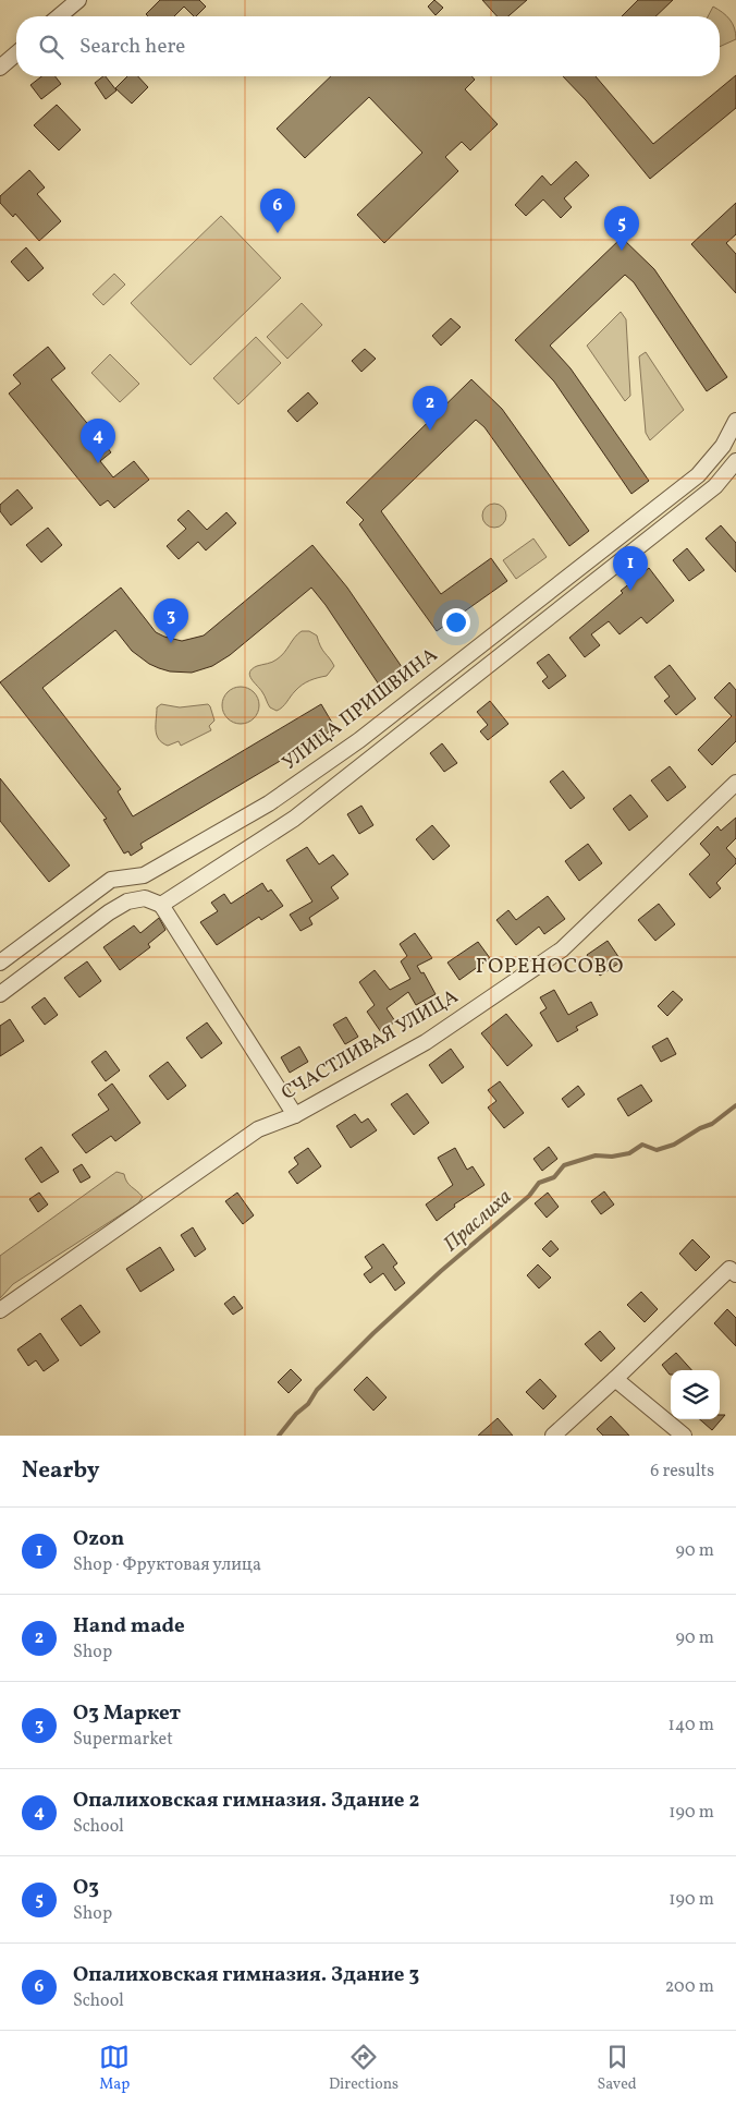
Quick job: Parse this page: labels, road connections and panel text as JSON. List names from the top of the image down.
{
  "streets": {
    "street": ["УЛИЦА ПРИШВИНА", "СЧАСТЛИВАЯ УЛИЦА"]
  },
  "districts": ["ГОРЕНОСОВО"],
  "water": ["Праслиха"],
  "page": {
    "search": "Search here",
    "pins": [
      "6",
      "5",
      "2",
      "4",
      "1",
      "3"
    ],
    "heading": ["Nearby", "6 results"],
    "list": [
      {
        "mark": "1",
        "name": "Ozon",
        "note": "Shop · Фруктовая улица",
        "value": "90 m"
      },
      {
        "mark": "2",
        "name": "Hand made",
        "note": "Shop",
        "value": "90 m"
      },
      {
        "mark": "3",
        "name": "О3 Маркет",
        "note": "Supermarket",
        "value": "140 m"
      },
      {
        "mark": "4",
        "name": "Опалиховская гимназия. Здание 2",
        "note": "School",
        "value": "190 m"
      },
      {
        "mark": "5",
        "name": "О3",
        "note": "Shop",
        "value": "190 m"
      },
      {
        "mark": "6",
        "name": "Опалиховская гимназия. Здание 3",
        "note": "School",
        "value": "200 m"
      }
    ],
    "nav": ["Map", "Directions", "Saved"]
  }
}
